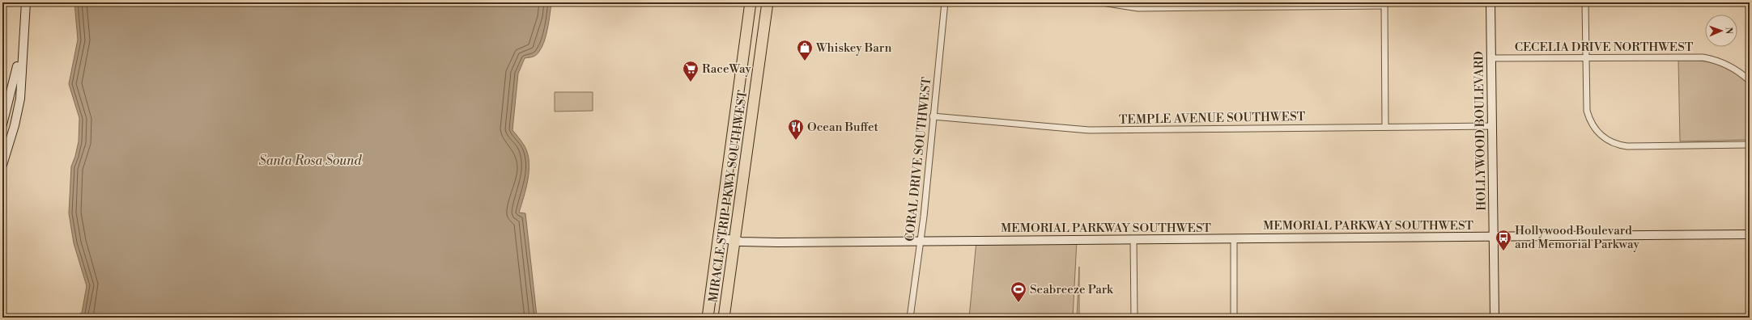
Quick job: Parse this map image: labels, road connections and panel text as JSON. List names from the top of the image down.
{
  "streets": {
    "highway": ["MIRACLE STRIP PKWY SOUTHWEST"],
    "street": [
      "CECELIA DRIVE NORTHWEST",
      "TEMPLE AVENUE SOUTHWEST",
      "HOLLYWOOD BOULEVARD",
      "CORAL DRIVE SOUTHWEST",
      "MEMORIAL PARKWAY SOUTHWEST"
    ]
  },
  "crossings": [
    ["CECELIA DRIVE NORTHWEST", "HOLLYWOOD BOULEVARD"],
    ["TEMPLE AVENUE SOUTHWEST", "HOLLYWOOD BOULEVARD"],
    ["TEMPLE AVENUE SOUTHWEST", "CORAL DRIVE SOUTHWEST"],
    ["HOLLYWOOD BOULEVARD", "MEMORIAL PARKWAY SOUTHWEST"],
    ["CORAL DRIVE SOUTHWEST", "MEMORIAL PARKWAY SOUTHWEST"],
    ["MIRACLE STRIP PKWY SOUTHWEST", "MEMORIAL PARKWAY SOUTHWEST"]
  ],
  "water": ["Santa Rosa Sound"],
  "places": {
    "shop": ["Whiskey Barn"],
    "supermarket": ["RaceWay"],
    "restaurant": ["Ocean Buffet"],
    "bus stop": ["Hollywood Boulevard and Memorial Parkway"],
    "sports": ["Seabreeze Park"]
  },
  "north": "right"
}
